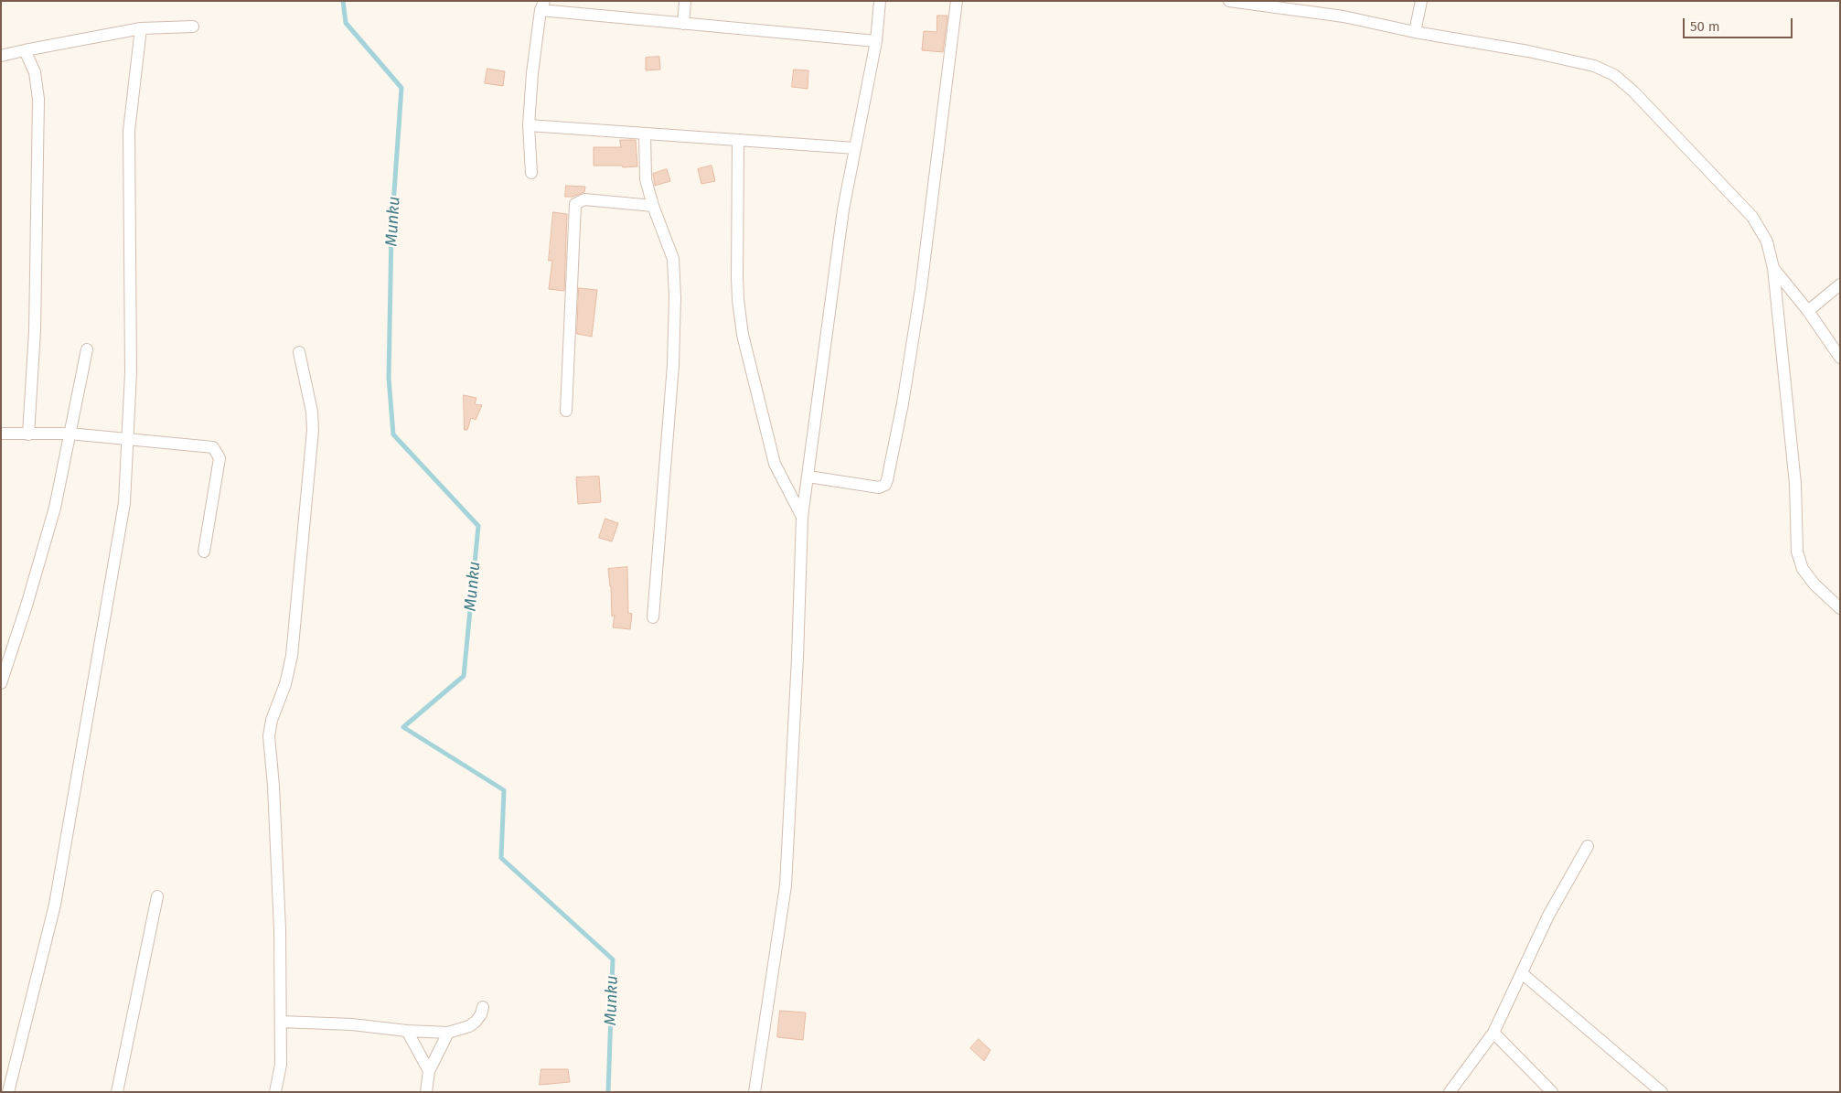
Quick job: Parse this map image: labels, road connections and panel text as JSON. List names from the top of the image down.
{
  "water": ["Munku"],
  "scale_bar": "50 m"
}
